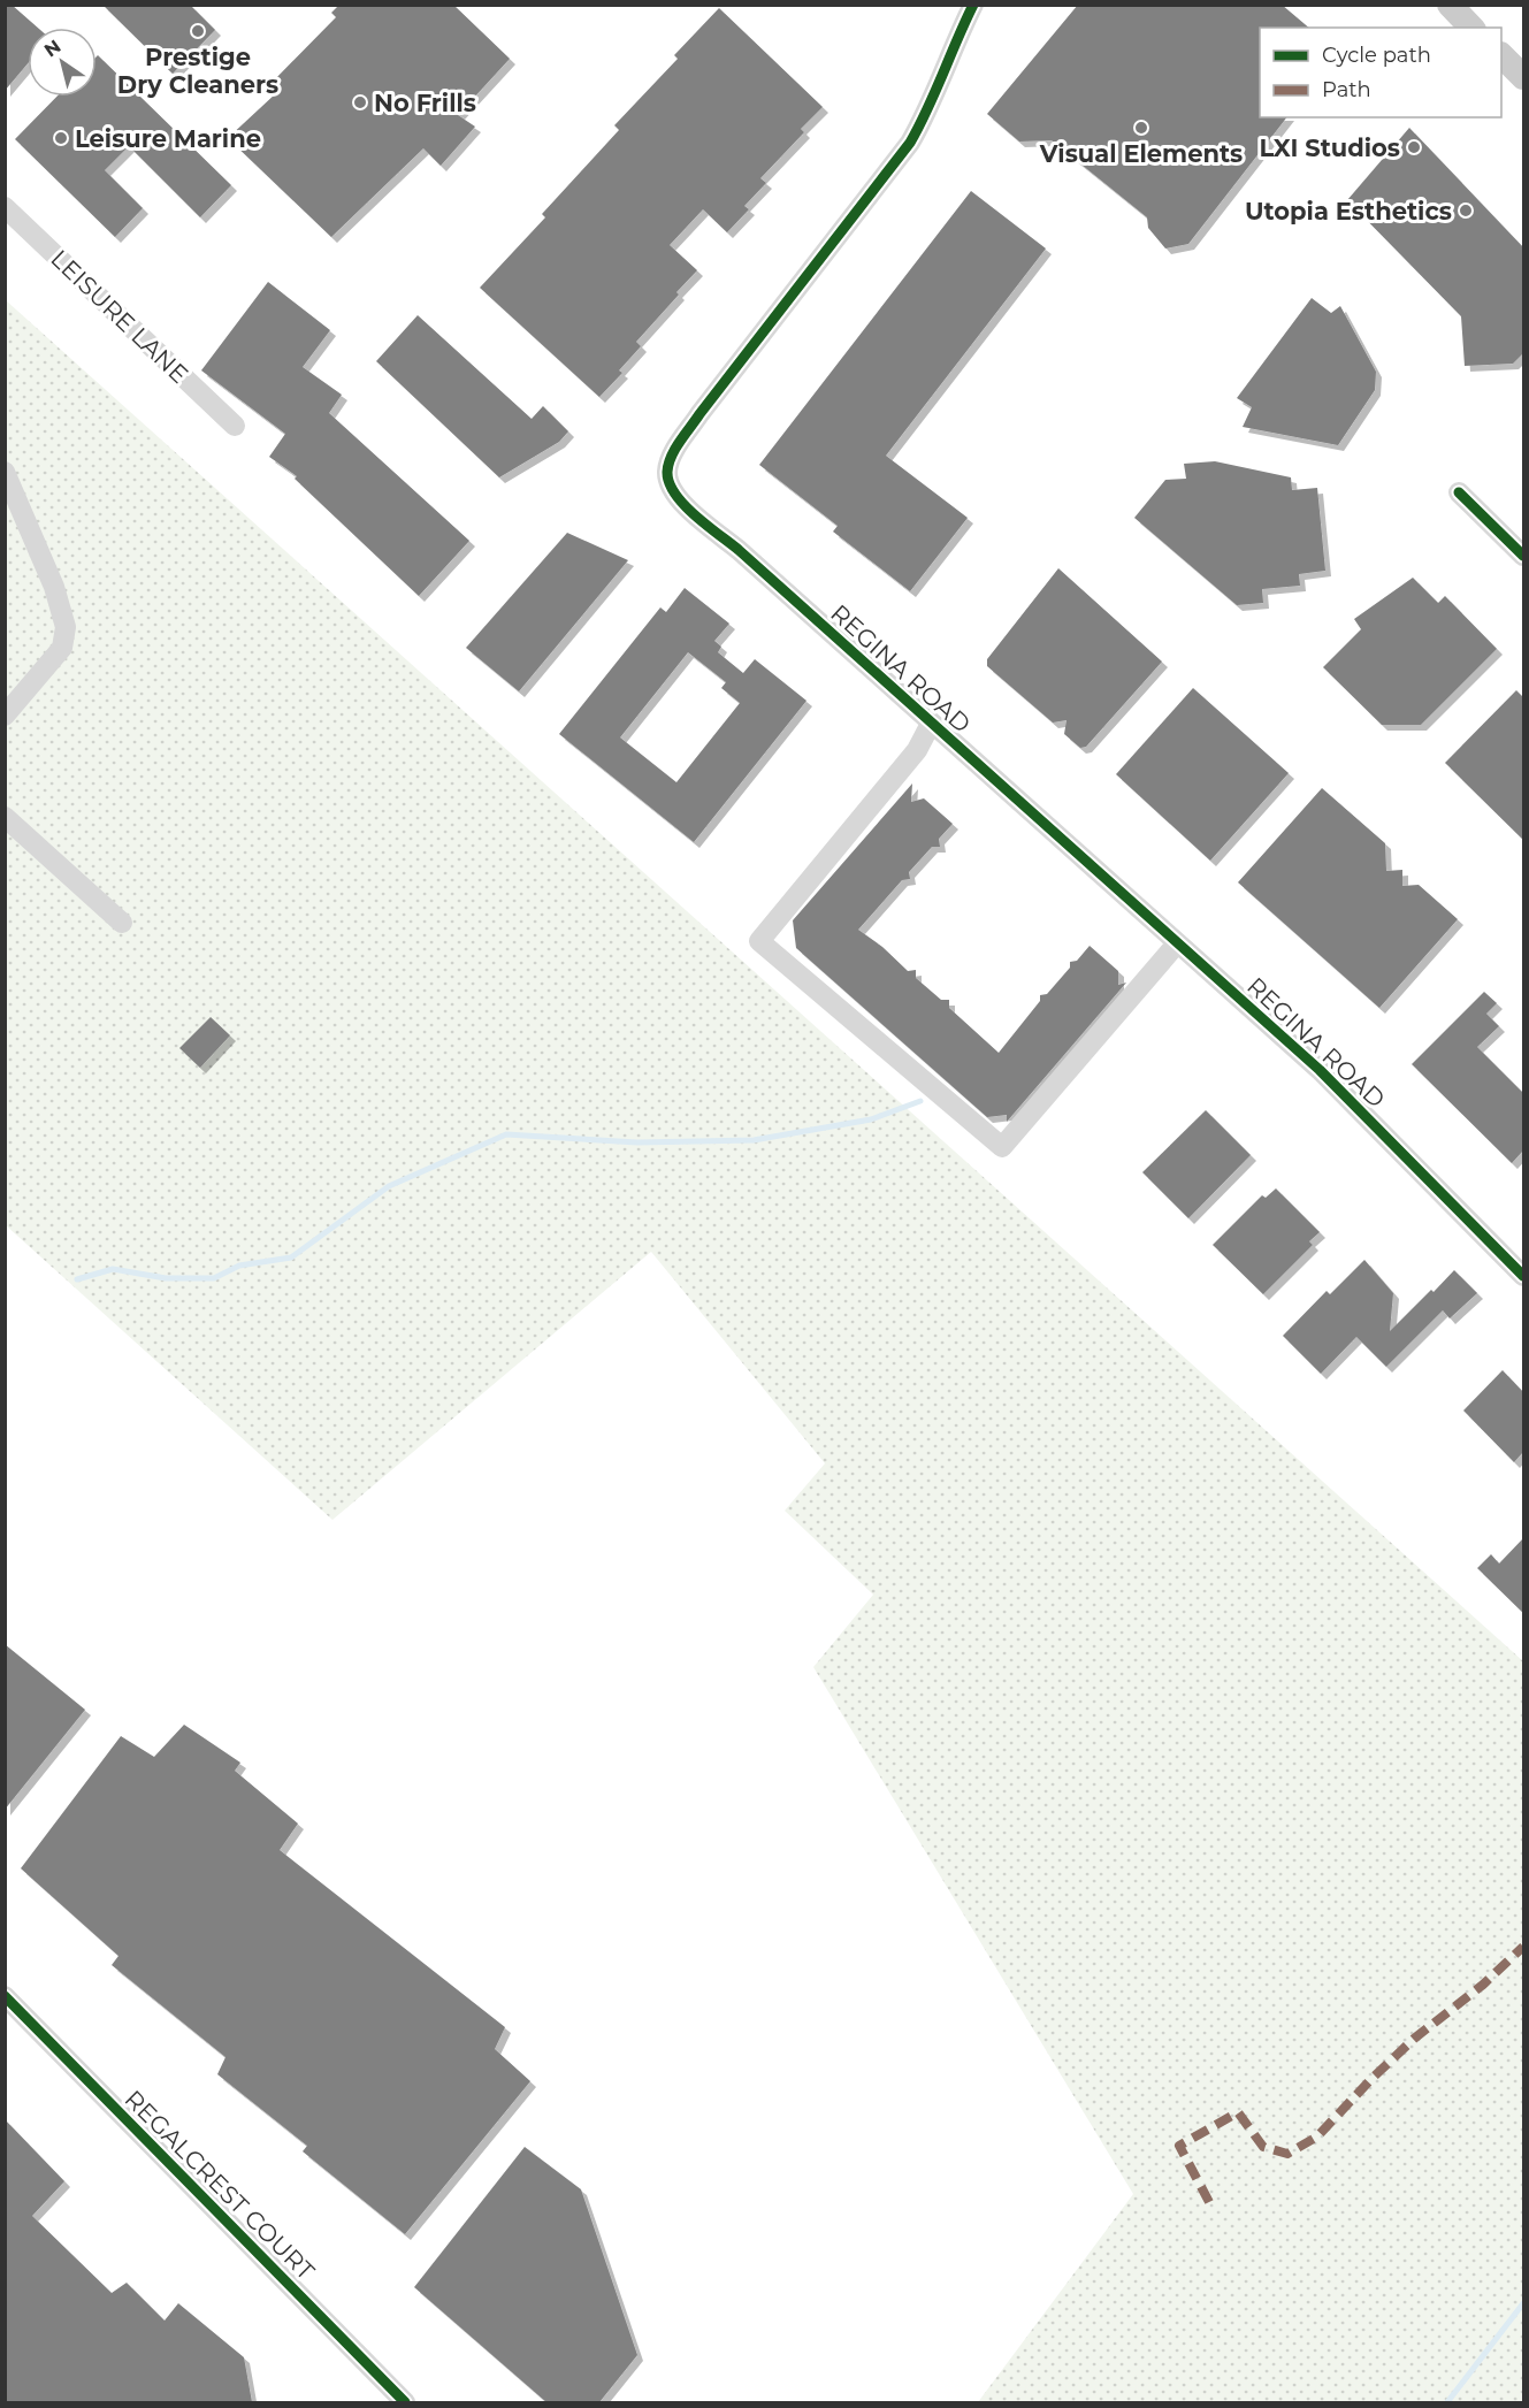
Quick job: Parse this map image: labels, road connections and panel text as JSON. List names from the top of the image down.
{
  "streets": {
    "street": ["LEISURE LANE", "REGINA ROAD", "REGALCREST COURT"]
  },
  "places": [
    "Prestige Dry Cleaners",
    "No Frills",
    "Visual Elements",
    "Leisure Marine",
    "LXI Studios",
    "Utopia Esthetics"
  ],
  "legend": ["Cycle path", "Path"],
  "north": "top left"
}
